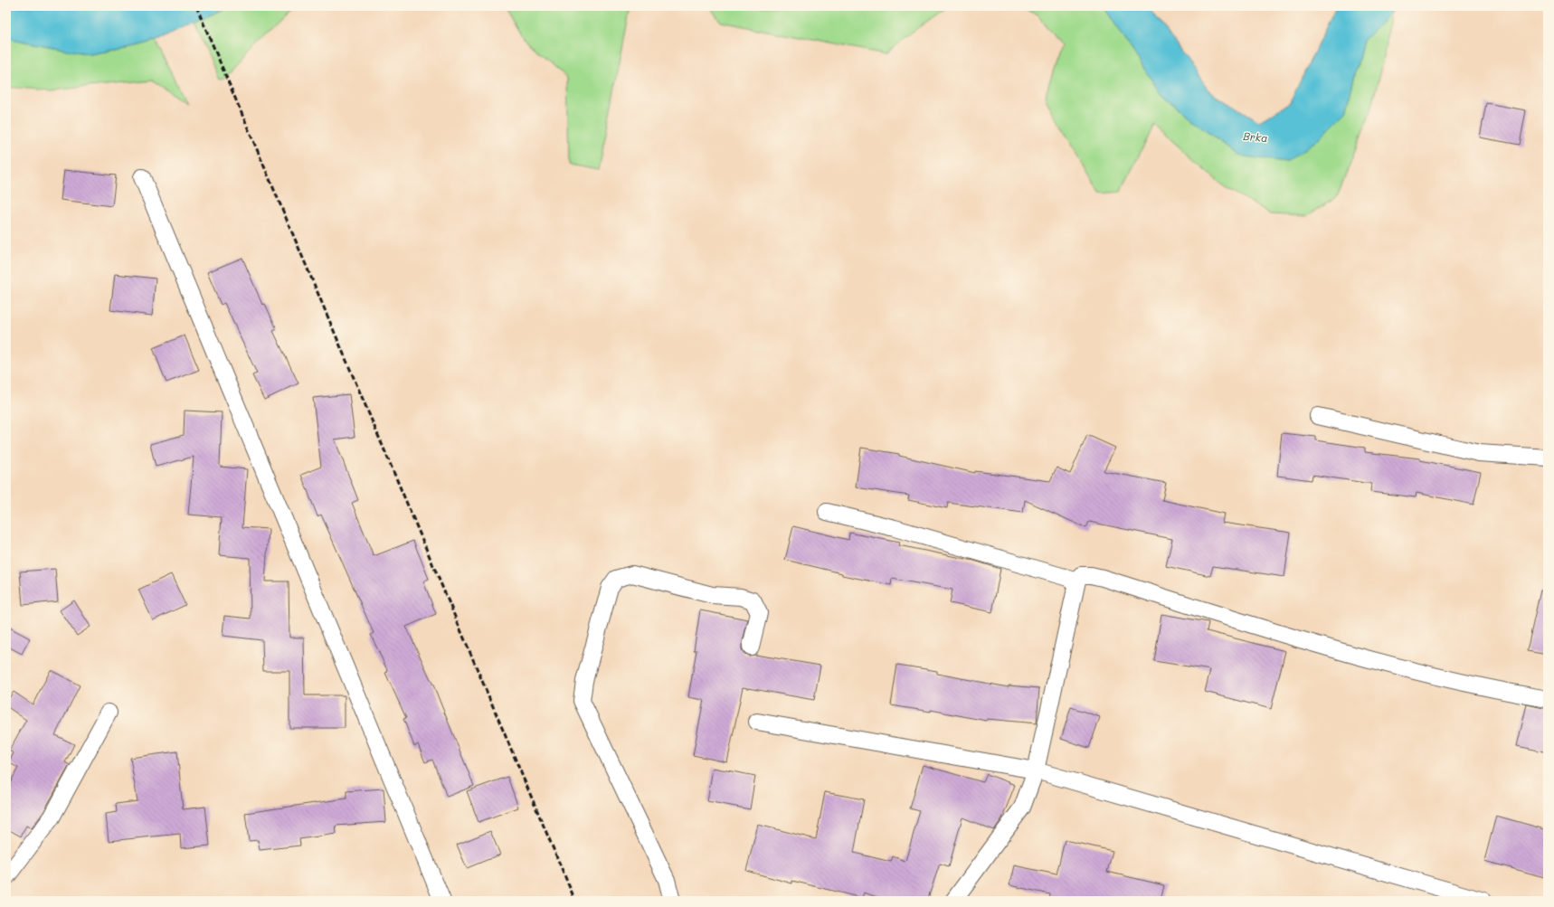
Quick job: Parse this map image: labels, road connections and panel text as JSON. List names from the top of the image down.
{
  "water": ["Brka"]
}
